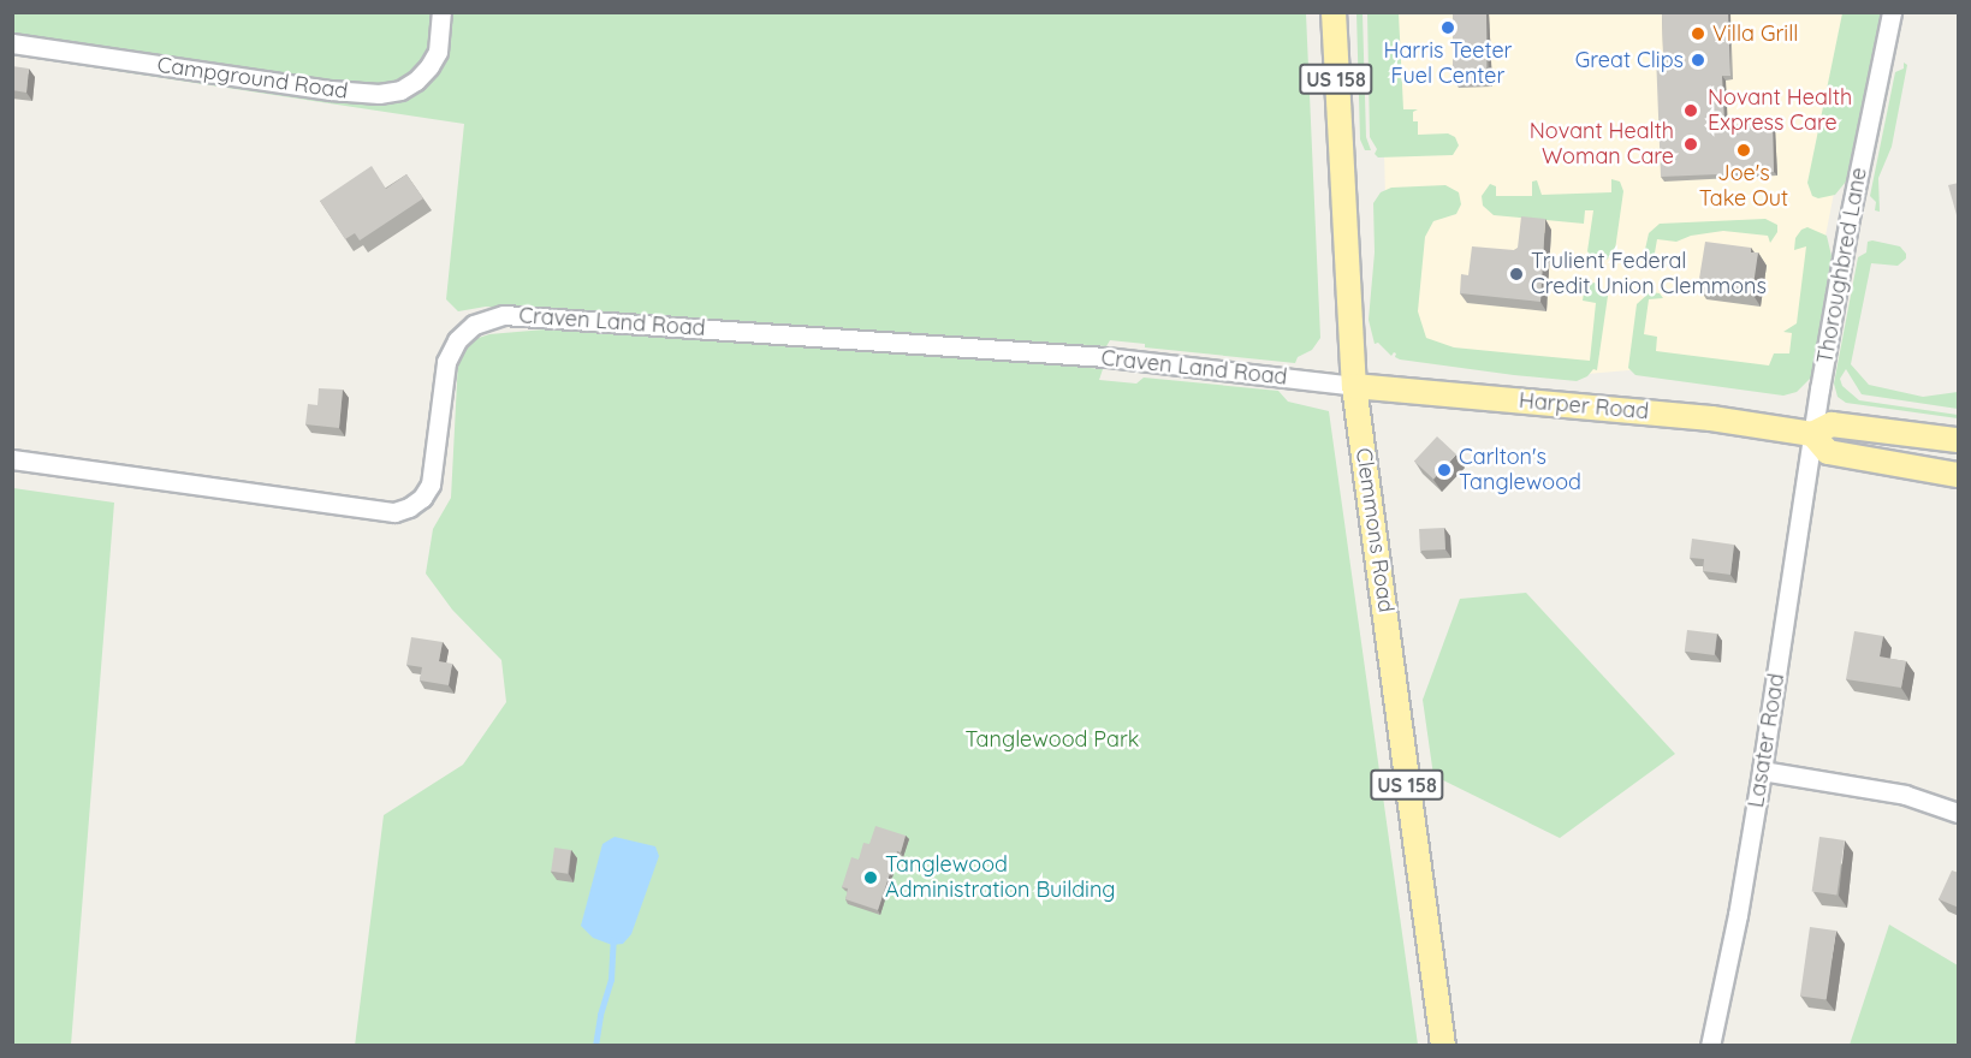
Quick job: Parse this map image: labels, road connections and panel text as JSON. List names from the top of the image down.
{
  "streets": {
    "main road": ["US 158", "Harper Road", "Clemmons Road"],
    "street": [
      "Campground Road",
      "Thoroughbred Lane",
      "Craven Land Road",
      "Lasater Road"
    ]
  },
  "crossings": [
    ["Thoroughbred Lane", "Harper Road"],
    ["Thoroughbred Lane", "Lasater Road"],
    ["Craven Land Road", "Harper Road"],
    ["Craven Land Road", "Clemmons Road"],
    ["Harper Road", "Clemmons Road"],
    ["Harper Road", "Lasater Road"]
  ],
  "parks": ["Tanglewood Park"],
  "places": [
    "Harris Teeter Fuel Center",
    "Villa Grill",
    "Great Clips",
    "Novant Health Express Care",
    "Novant Health Woman Care",
    "Joe's Take Out",
    "Trulient Federal Credit Union Clemmons",
    "Carlton's Tanglewood",
    "Tanglewood Administration Building"
  ]
}
